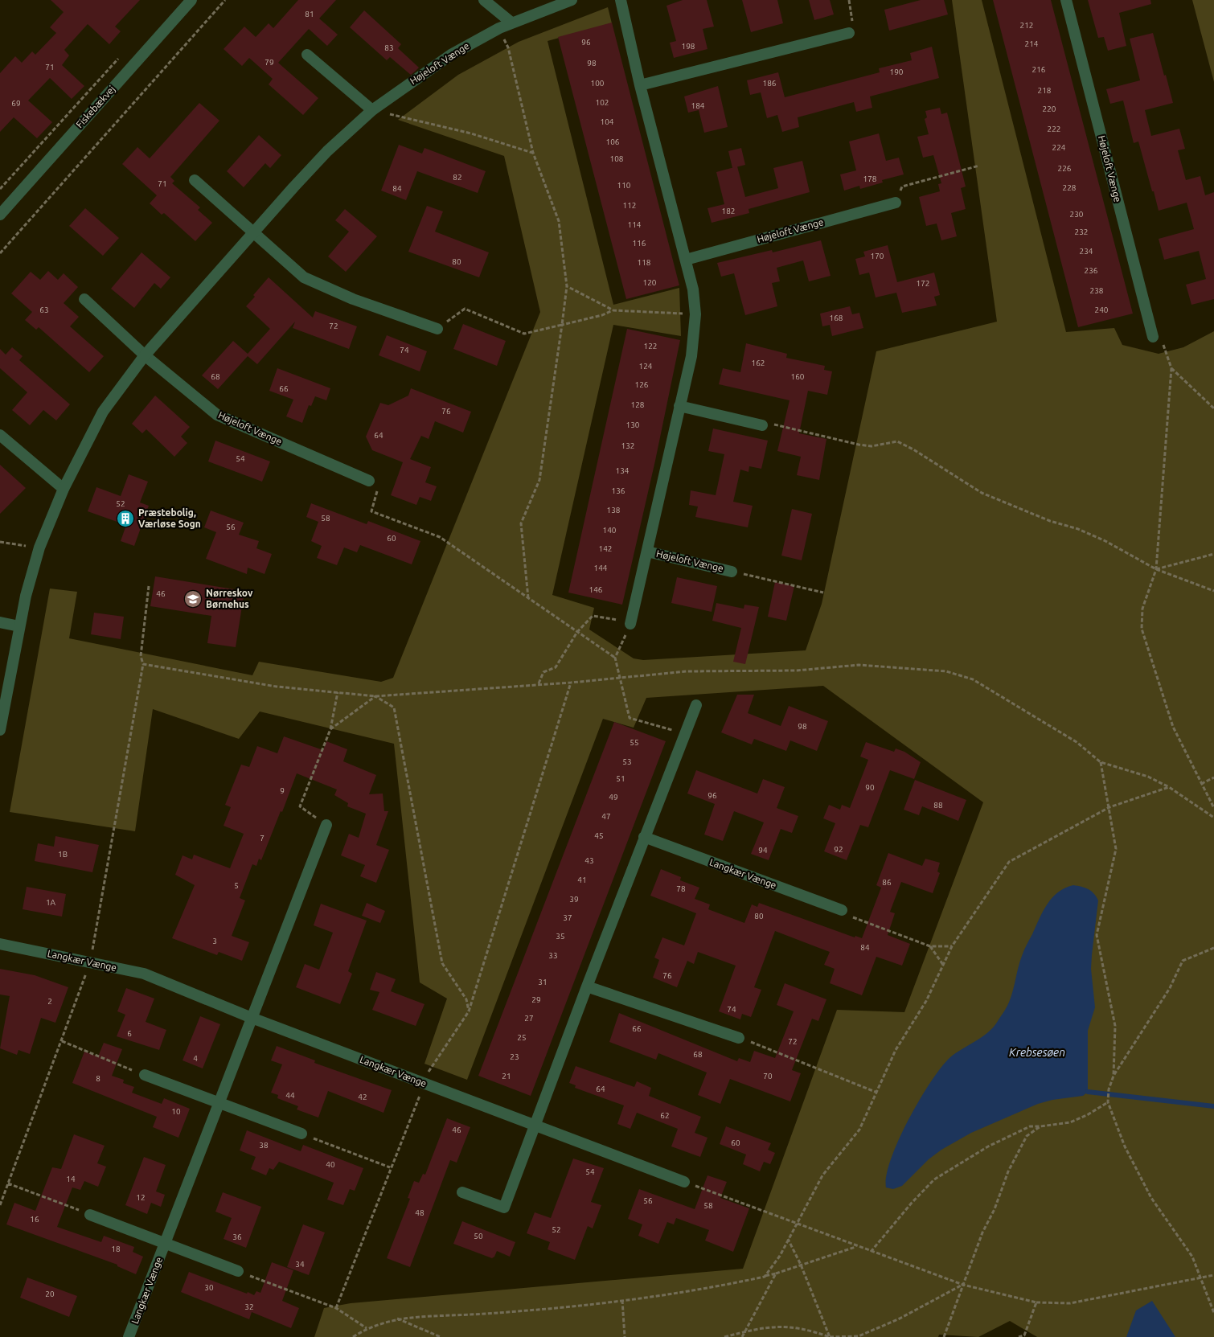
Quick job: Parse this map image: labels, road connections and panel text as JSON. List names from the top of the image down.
{
  "streets": {
    "street": ["Højeloft Vænge", "Fiskebækvej", "Langkær Vænge"]
  },
  "water": ["Krebsesøen"],
  "places": {
    "building": ["Præstebolig, Værløse Sogn"],
    "school or university": ["Nørreskov Børnehus"]
  },
  "house_numbers": [
    "81",
    "212",
    "96",
    "214",
    "198",
    "83",
    "79",
    "98",
    "71",
    "216",
    "190",
    "100",
    "186",
    "218",
    "102",
    "69",
    "184",
    "220",
    "104",
    "222",
    "106",
    "224",
    "108",
    "226",
    "82",
    "178",
    "71",
    "110",
    "228",
    "84",
    "112",
    "182",
    "230",
    "114",
    "232",
    "116",
    "234",
    "170",
    "80",
    "118",
    "236",
    "120",
    "172",
    "238",
    "63",
    "240",
    "168",
    "72",
    "122",
    "74",
    "162",
    "124",
    "68",
    "160",
    "126",
    "66",
    "128",
    "76",
    "130",
    "64",
    "132",
    "54",
    "134",
    "136",
    "52",
    "138",
    "58",
    "56",
    "140",
    "60",
    "142",
    "144",
    "146",
    "46",
    "98",
    "55",
    "53",
    "51",
    "90",
    "9",
    "96",
    "49",
    "88",
    "47",
    "45",
    "7",
    "92",
    "94",
    "1B",
    "43",
    "41",
    "86",
    "5",
    "78",
    "39",
    "1A",
    "80",
    "37",
    "35",
    "3",
    "84",
    "33",
    "76",
    "31",
    "29",
    "2",
    "74",
    "27",
    "66",
    "6",
    "25",
    "72",
    "68",
    "23",
    "4",
    "21",
    "70",
    "8",
    "64",
    "44",
    "42",
    "10",
    "62",
    "46",
    "60",
    "38",
    "40",
    "54",
    "14",
    "12",
    "56",
    "58",
    "48",
    "16",
    "52",
    "50",
    "36",
    "18",
    "34",
    "30",
    "20",
    "32"
  ]
}
